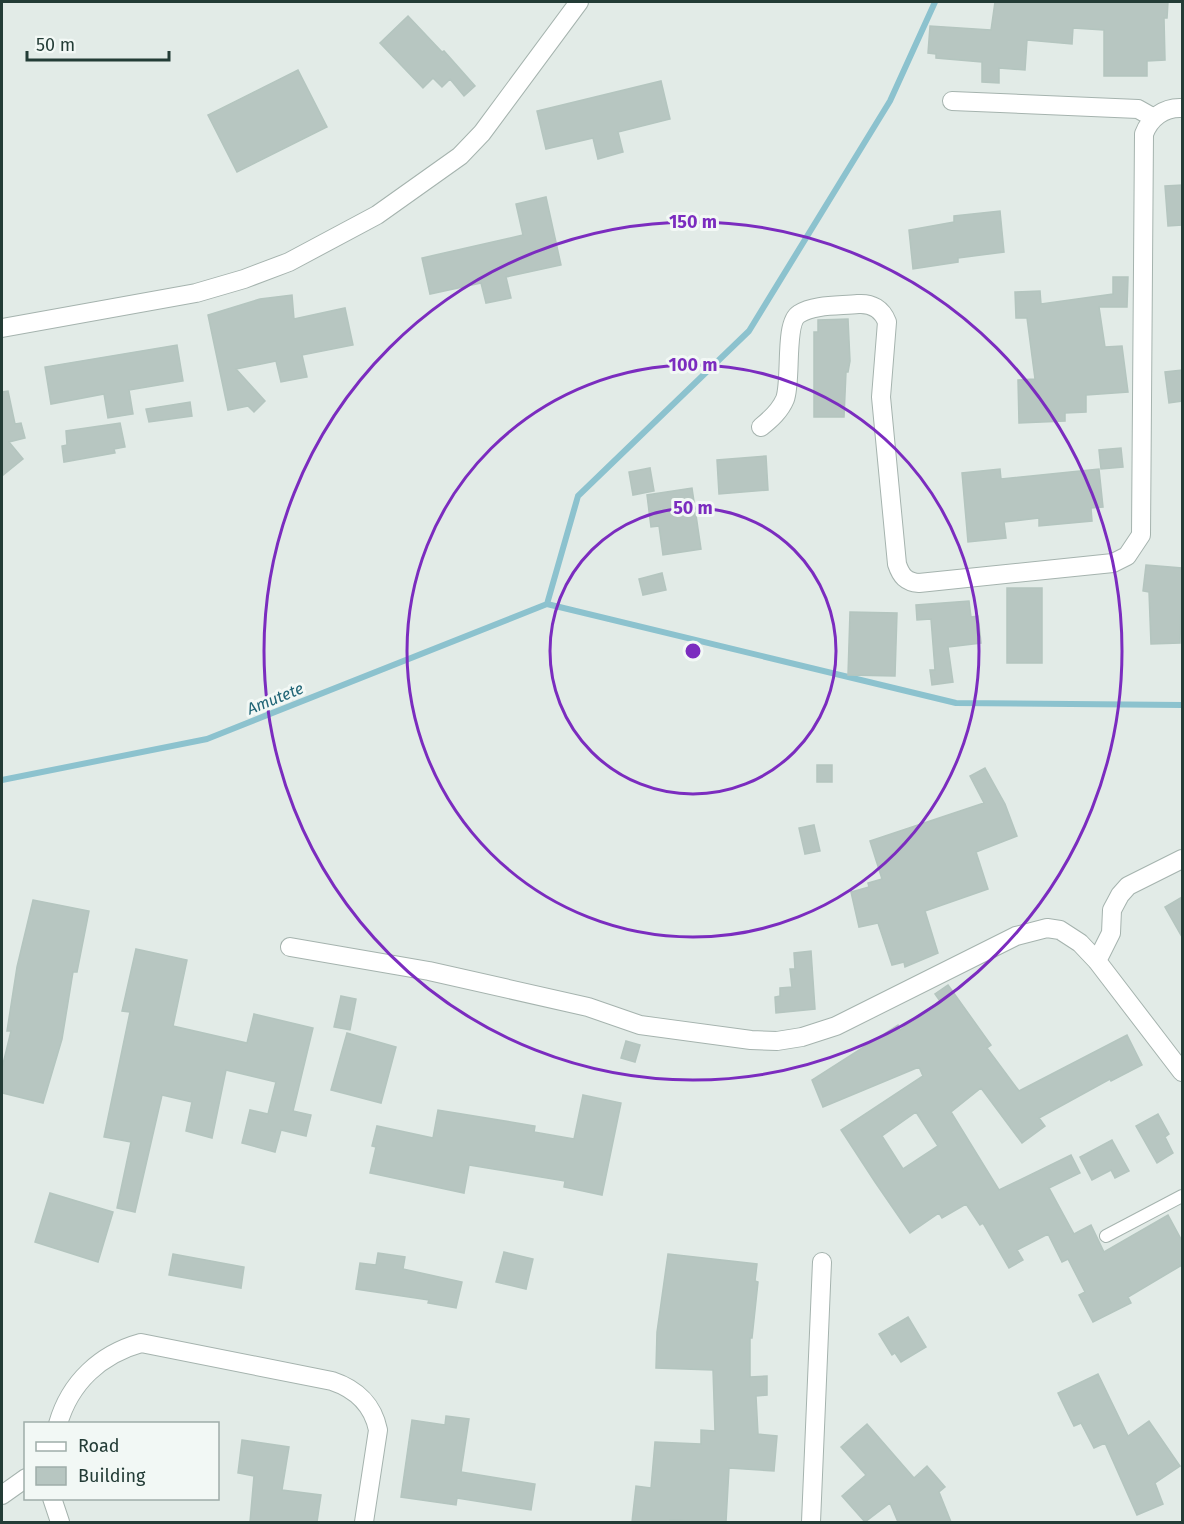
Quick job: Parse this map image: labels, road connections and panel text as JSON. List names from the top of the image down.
{
  "water": ["Amutete"],
  "legend": ["Road", "Building"],
  "scale_bar": "50 m",
  "rings": ["150 m", "100 m", "50 m"]
}
